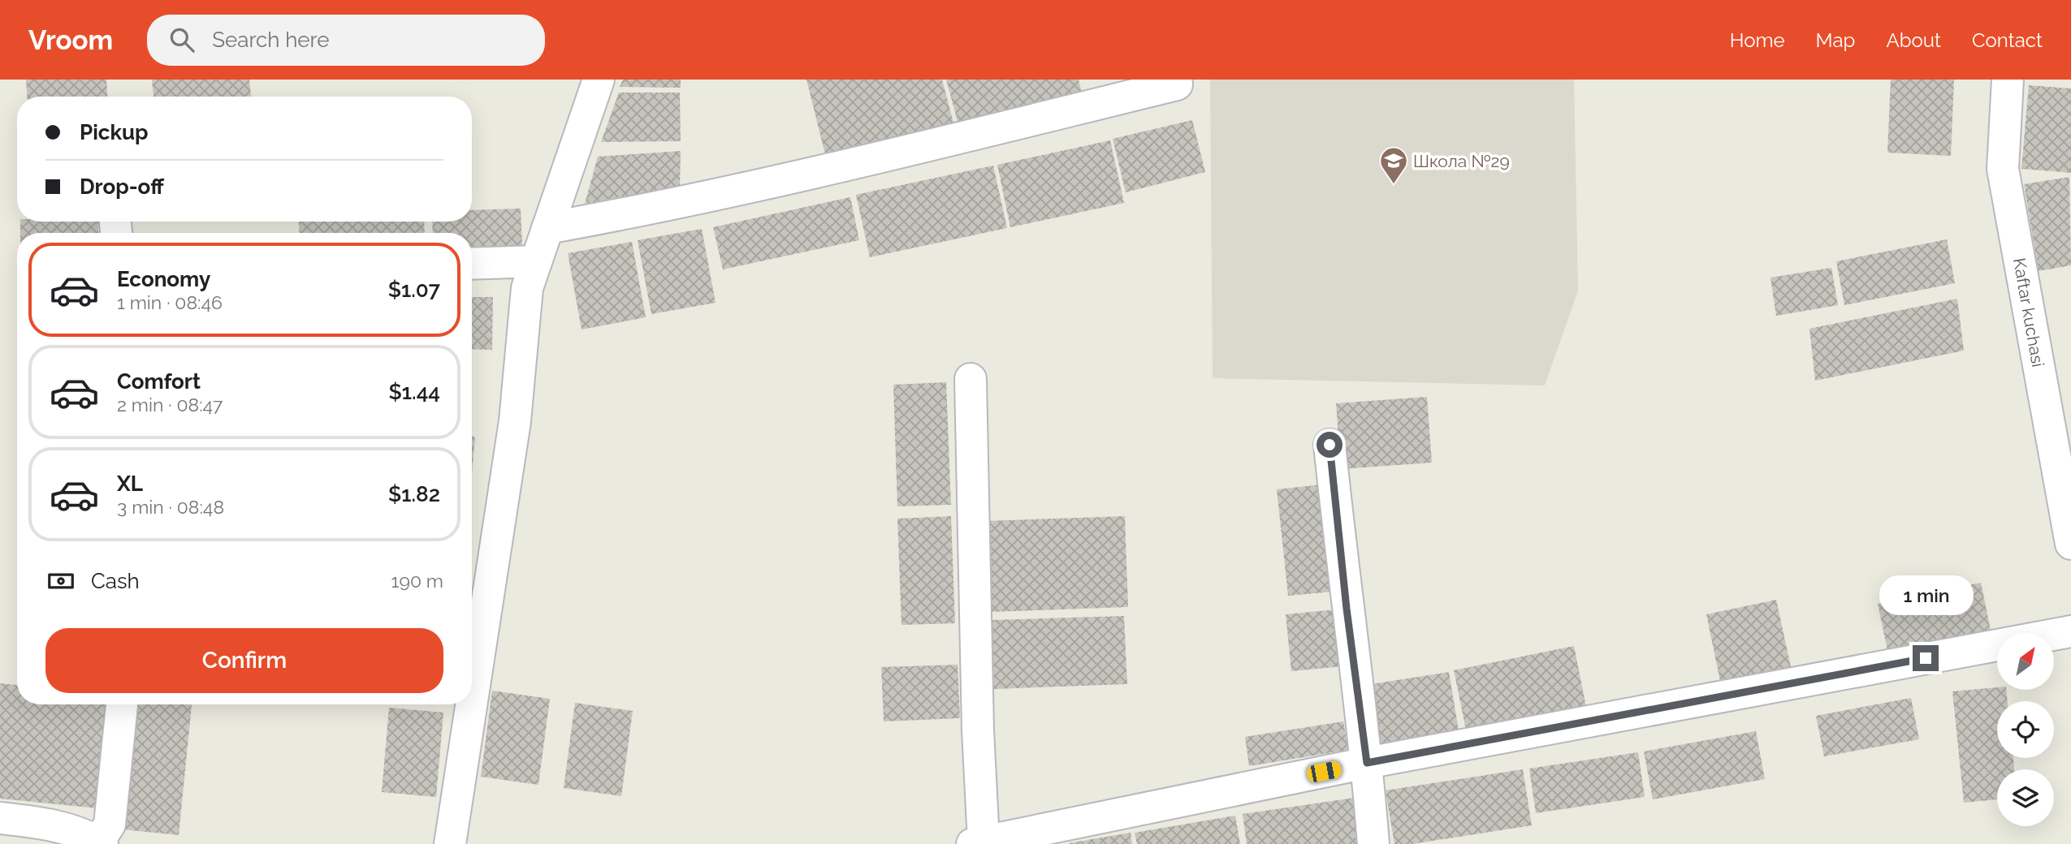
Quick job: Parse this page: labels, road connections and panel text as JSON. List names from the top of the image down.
{
  "streets": {
    "street": ["Kaftar kuchasi"]
  },
  "places": {
    "school or university": ["Школа №29"]
  },
  "north": "top right",
  "page": {
    "header": "Vroom",
    "search": "Search here",
    "nav": [
      "Home",
      "Map",
      "About",
      "Contact"
    ],
    "banner": ["Pickup", "Drop-off"],
    "list": [
      {
        "name": "Economy",
        "note": "1 min · 08:46",
        "value": "$1.07"
      },
      {
        "name": "Comfort",
        "note": "2 min · 08:47",
        "value": "$1.44"
      },
      {
        "name": "XL",
        "note": "3 min · 08:48",
        "value": "$1.82"
      }
    ],
    "pay": ["Cash", "190 m"],
    "bubble": "1 min",
    "buttons": "Confirm"
  }
}
